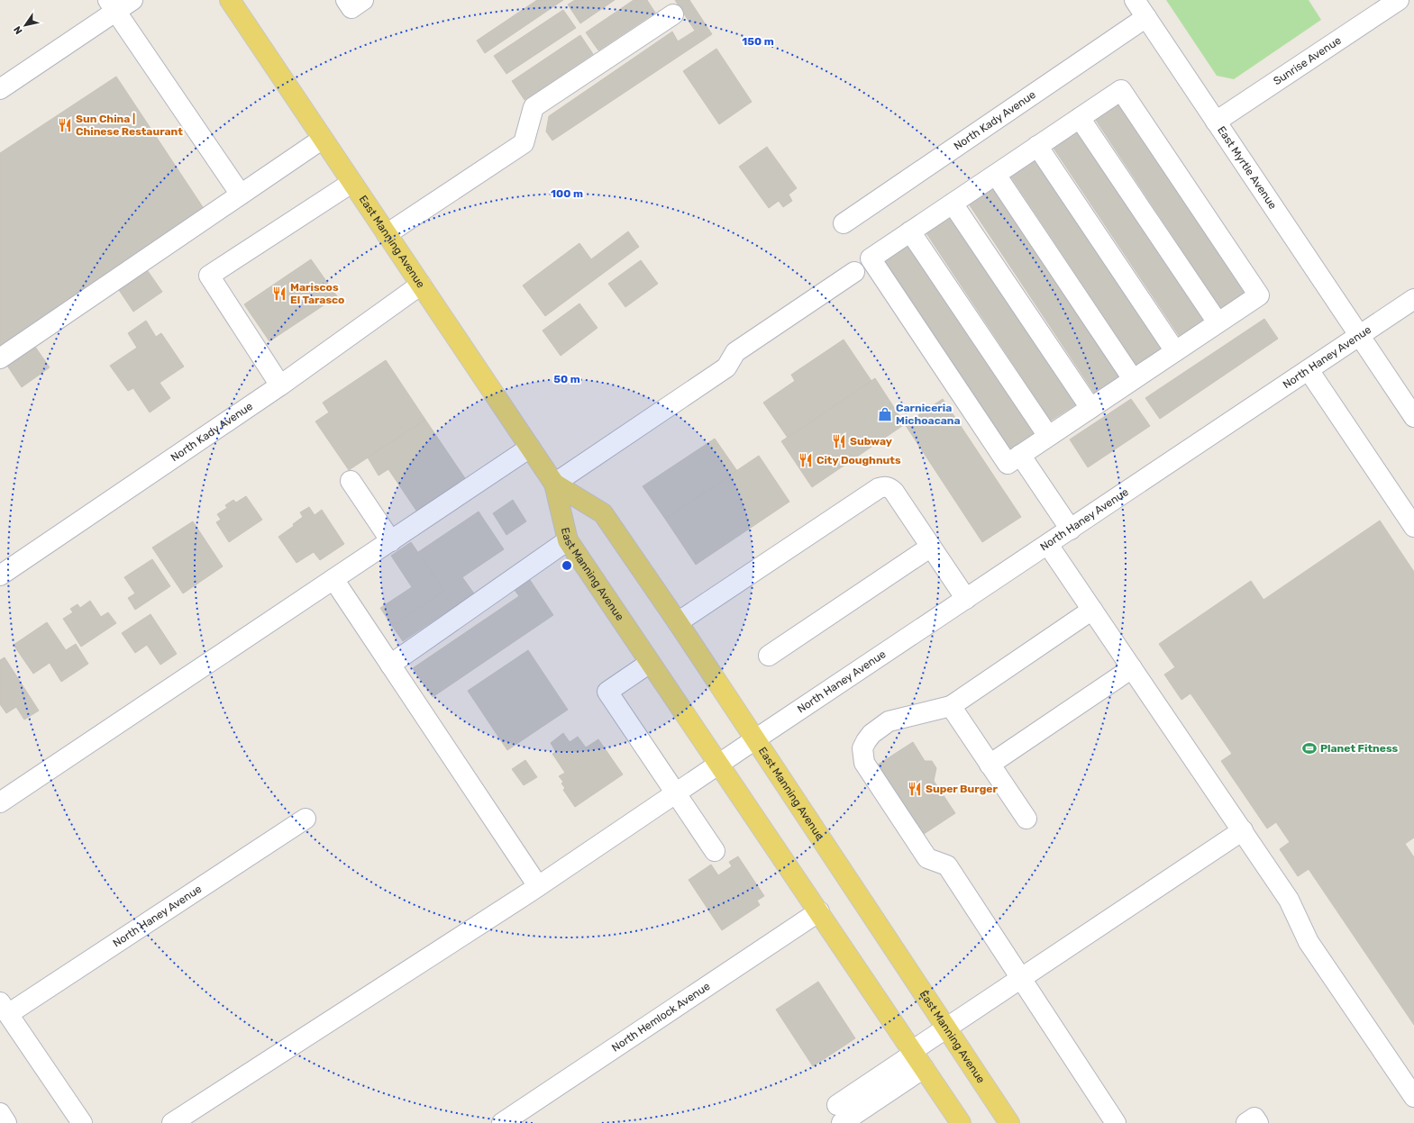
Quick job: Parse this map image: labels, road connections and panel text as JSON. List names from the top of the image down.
{
  "streets": {
    "main road": ["East Manning Avenue"],
    "street": [
      "Sunrise Avenue",
      "North Kady Avenue",
      "East Myrtle Avenue",
      "North Haney Avenue",
      "North Hemlock Avenue"
    ]
  },
  "crossings": [
    ["Sunrise Avenue", "East Myrtle Avenue"],
    ["North Kady Avenue", "East Myrtle Avenue"],
    ["North Kady Avenue", "East Manning Avenue"],
    ["East Myrtle Avenue", "North Haney Avenue"],
    ["East Manning Avenue", "North Haney Avenue"],
    ["East Manning Avenue", "North Hemlock Avenue"]
  ],
  "places": {
    "restaurant": [
      "Sun China | Chinese Restaurant",
      "Mariscos El Tarasco",
      "Subway",
      "City Doughnuts",
      "Super Burger"
    ],
    "shop": ["Carniceria Michoacana"],
    "sports": ["Planet Fitness"]
  },
  "north": "bottom left",
  "rings": ["150 m", "100 m", "50 m"]
}
